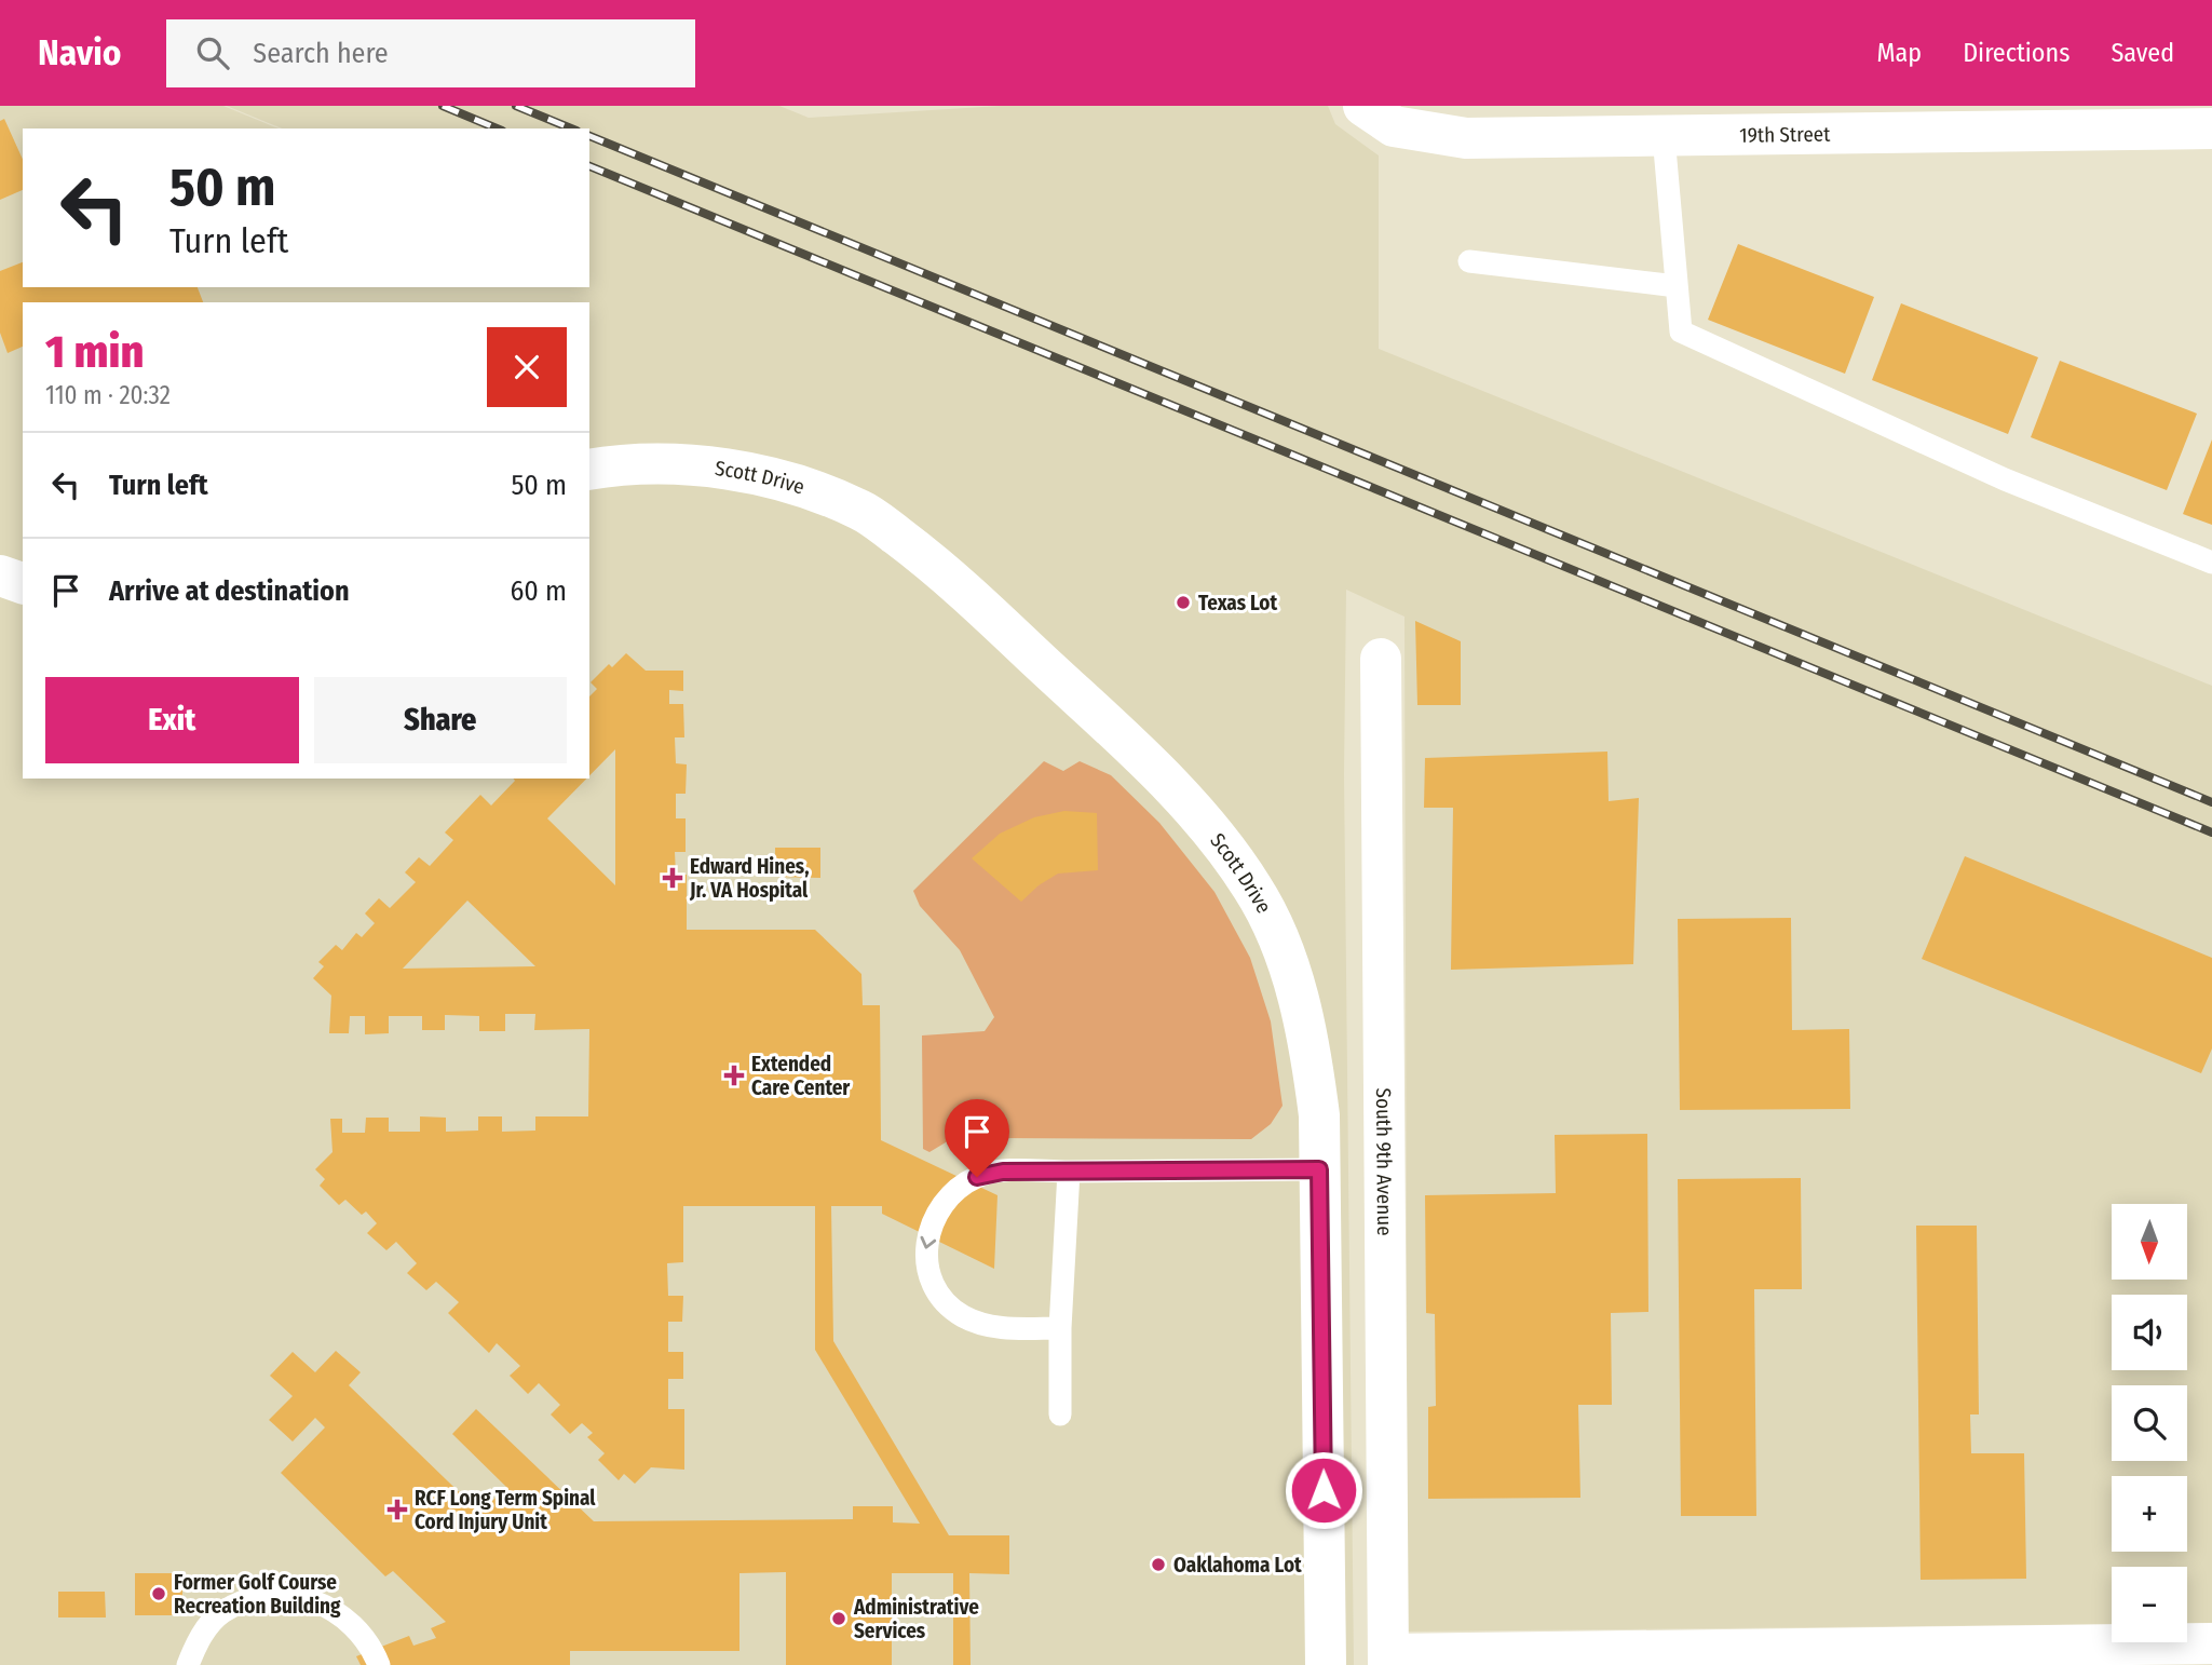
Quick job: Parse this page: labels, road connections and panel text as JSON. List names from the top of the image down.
{
  "streets": {
    "street": ["19th Street", "Scott Drive", "South 9th Avenue"]
  },
  "places": {
    "other": [
      "Texas Lot",
      "Oaklahoma Lot",
      "Former Golf Course Recreation Building",
      "Administrative Services"
    ],
    "health": ["Edward Hines, Jr. VA Hospital", "Extended Care Center", "RCF Long Term Spinal Cord Injury Unit"]
  },
  "north": "bottom",
  "page": {
    "header": "Navio",
    "search": "Search here",
    "nav": ["Map", "Directions", "Saved"],
    "turn": ["50 m", "Turn left"],
    "heading": ["1 min", "110 m · 20:32"],
    "list": [
      {
        "name": "Turn left",
        "value": "50 m"
      },
      {
        "name": "Arrive at destination",
        "value": "60 m"
      }
    ],
    "buttons": ["Exit", "Share"],
    "map_buttons": ["+", "−"]
  }
}
